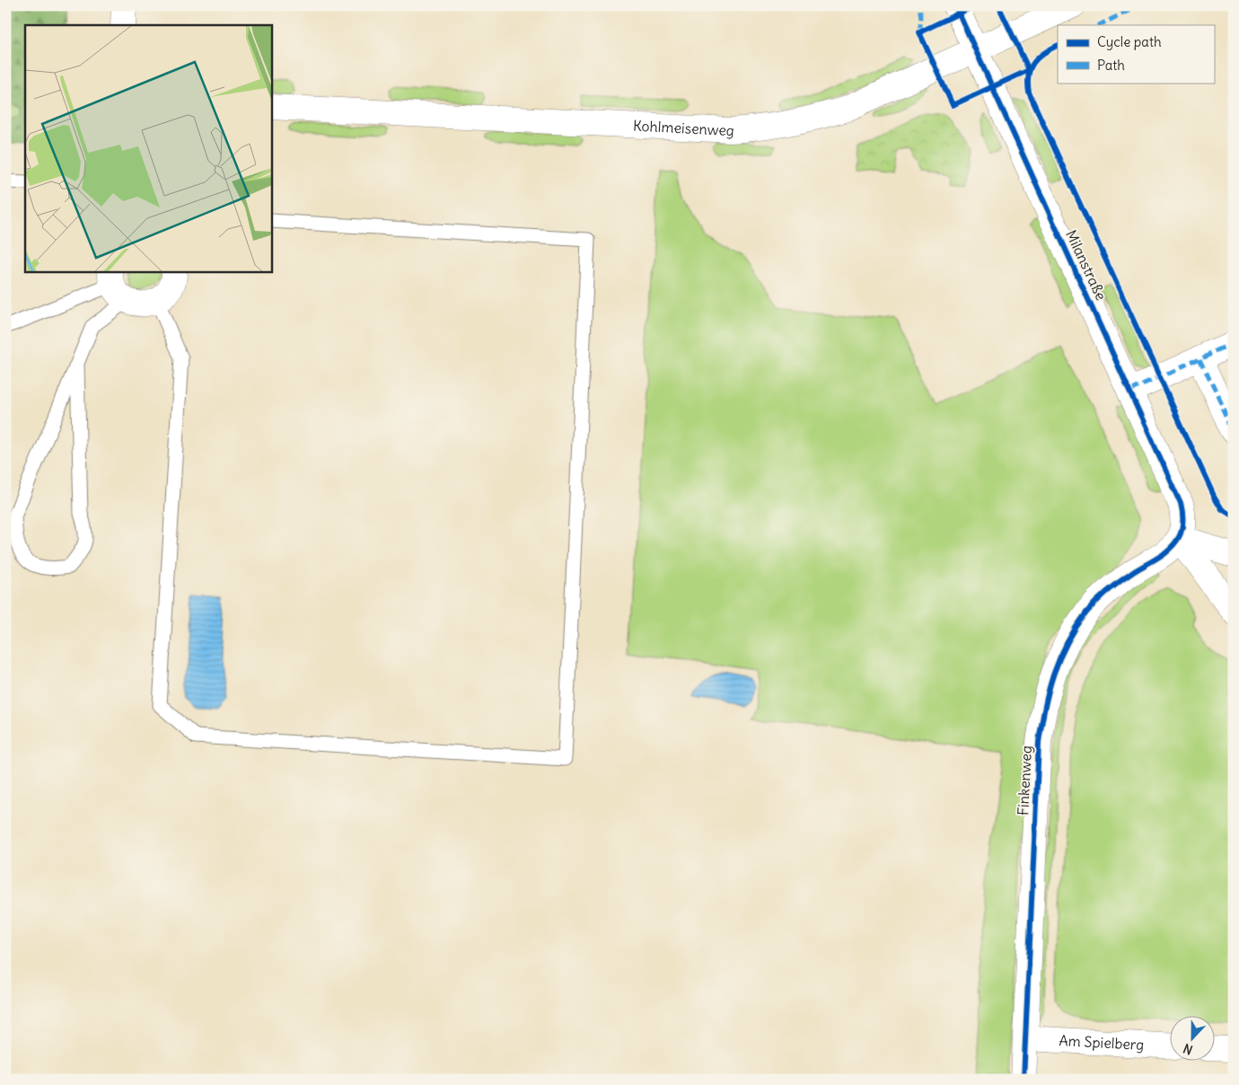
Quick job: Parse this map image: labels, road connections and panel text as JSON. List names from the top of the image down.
{
  "streets": {
    "street": [
      "Kohlmeisenweg",
      "Milanstraße",
      "Finkenweg",
      "Am Spielberg"
    ]
  },
  "crossings": [
    ["Kohlmeisenweg", "Milanstraße"],
    ["Milanstraße", "Finkenweg"],
    ["Finkenweg", "Am Spielberg"]
  ],
  "legend": ["Cycle path", "Path"],
  "north": "bottom"
}
